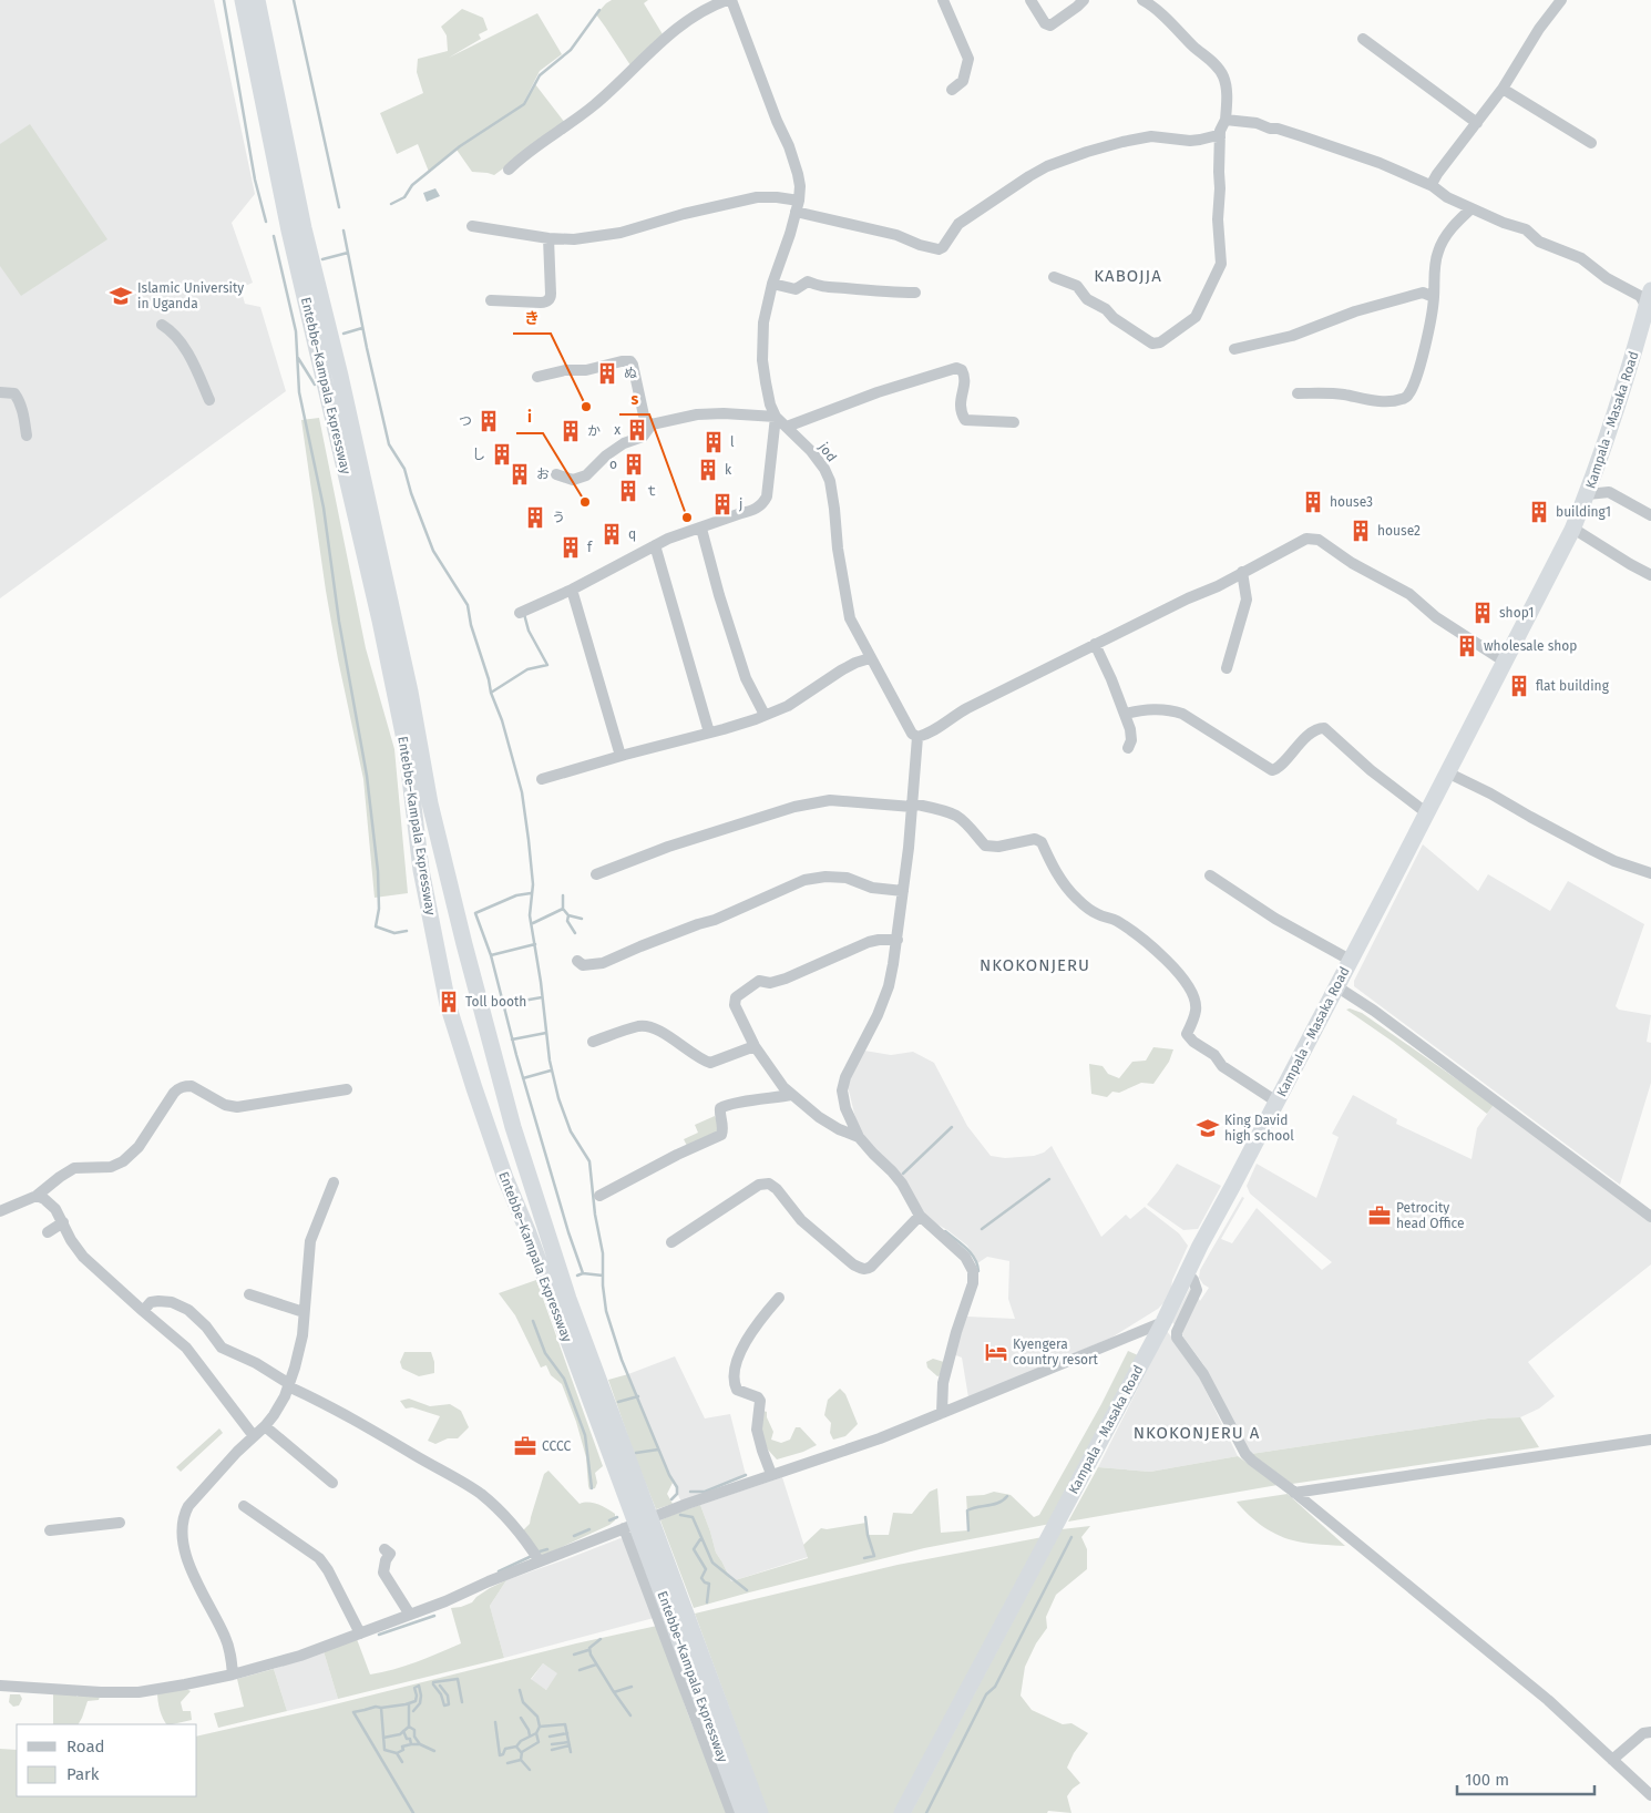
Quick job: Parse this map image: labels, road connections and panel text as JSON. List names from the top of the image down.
{
  "streets": {
    "highway": ["Entebbe–Kampala Expressway", "Kampala - Masaka Road"],
    "street": ["jod"]
  },
  "districts": ["KABOJJA", "NKOKONJERU", "NKOKONJERU A"],
  "places": {
    "school or university": ["Islamic University in Uganda", "King David high school"],
    "building": [
      "ぬ",
      "つ",
      "x",
      "か",
      "l",
      "し",
      "o",
      "k",
      "お",
      "ｔ",
      "house3",
      "j",
      "building1",
      "う",
      "house2",
      "q",
      "f",
      "shop1",
      "wholesale shop",
      "flat building",
      "Toll booth"
    ],
    "other": ["き", "i", "s"],
    "office": ["Petrocity head Office", "CCCC"],
    "hotel": ["Kyengera country resort"]
  },
  "legend": ["Road", "Park"],
  "scale_bar": "100 m"
}
